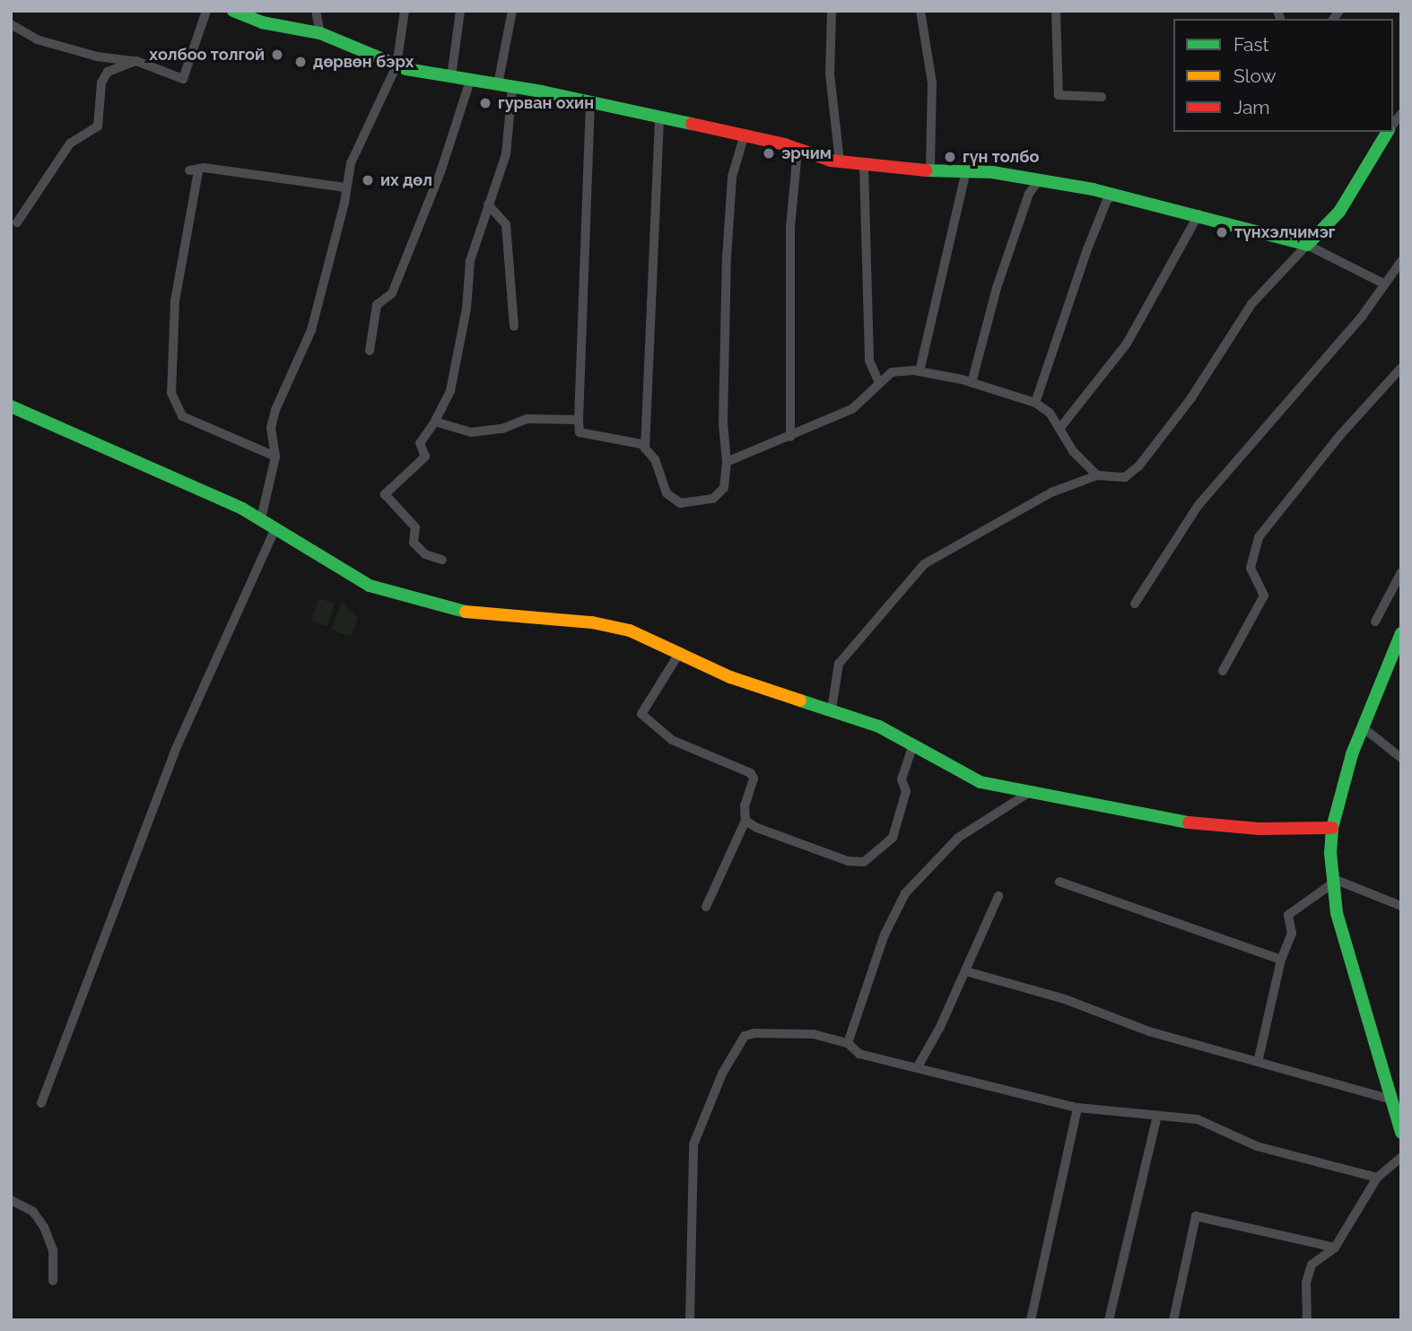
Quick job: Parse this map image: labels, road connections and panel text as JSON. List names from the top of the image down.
{
  "places": [
    "холбоо толгой",
    "дөрвөн бэрх",
    "гурван охин",
    "эрчим",
    "гүн толбо",
    "их дөл",
    "түнхэлчимэг"
  ],
  "legend": ["Fast", "Slow", "Jam"]
}
